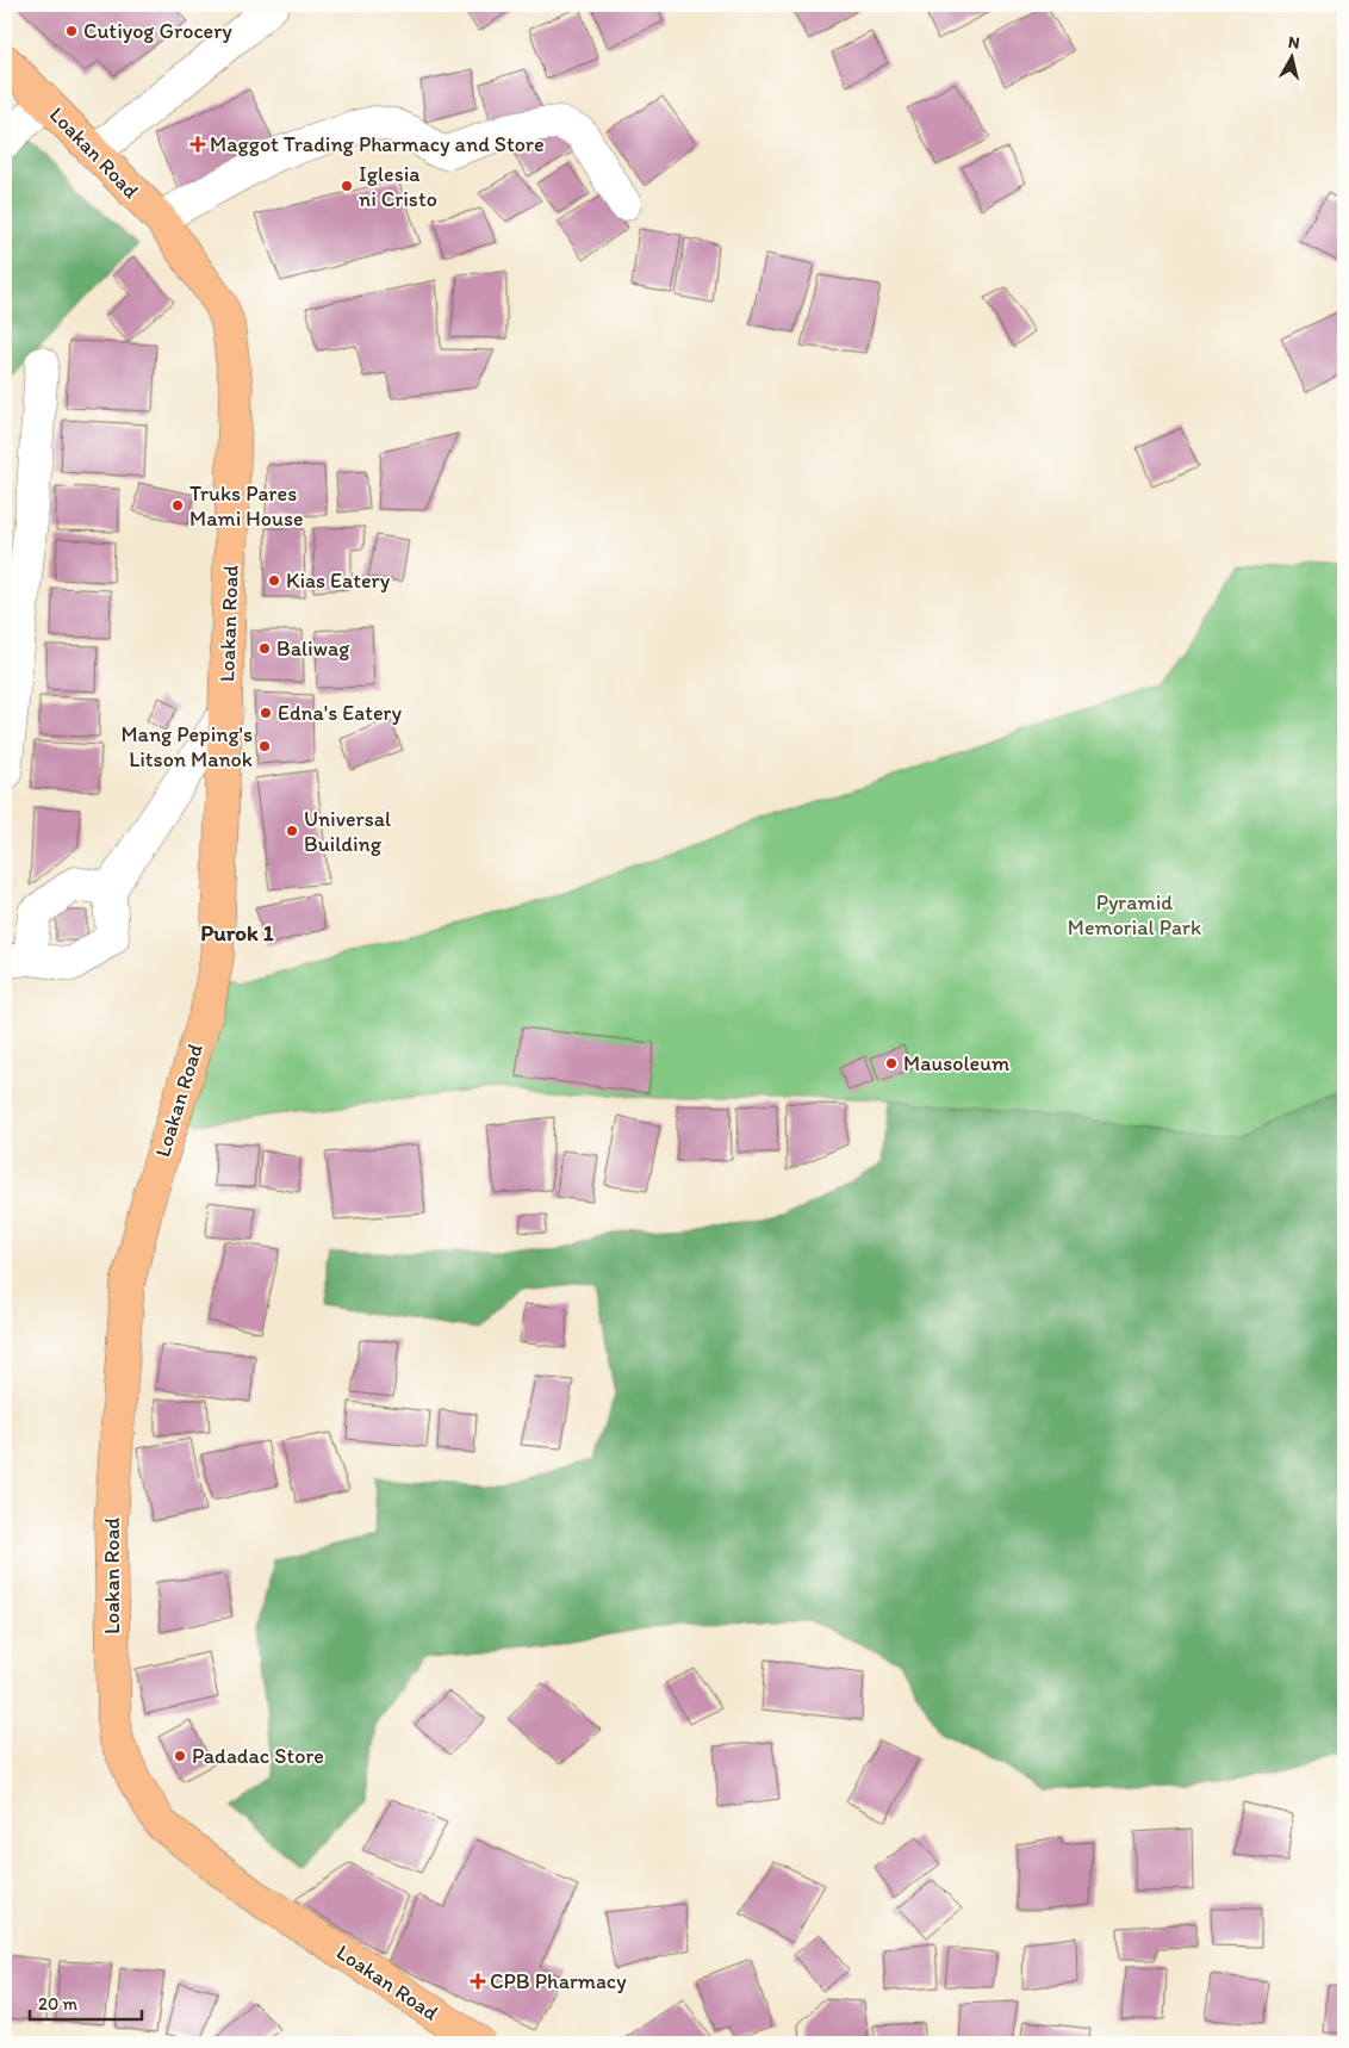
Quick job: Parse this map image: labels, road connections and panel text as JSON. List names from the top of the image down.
{
  "streets": {
    "main road": ["Loakan Road"]
  },
  "districts": ["Purok 1"],
  "parks": ["Pyramid Memorial Park"],
  "places": {
    "other": [
      "Cutiyog Grocery",
      "Iglesia ni Cristo",
      "Truks Pares Mami House",
      "Kias Eatery",
      "Baliwag",
      "Edna's Eatery",
      "Mang Peping's Litson Manok",
      "Universal Building",
      "Mausoleum",
      "Padadac Store"
    ],
    "health": ["Maggot Trading Pharmacy and Store", "CPB Pharmacy"]
  },
  "scale_bar": "20 m",
  "north": "top"
}
